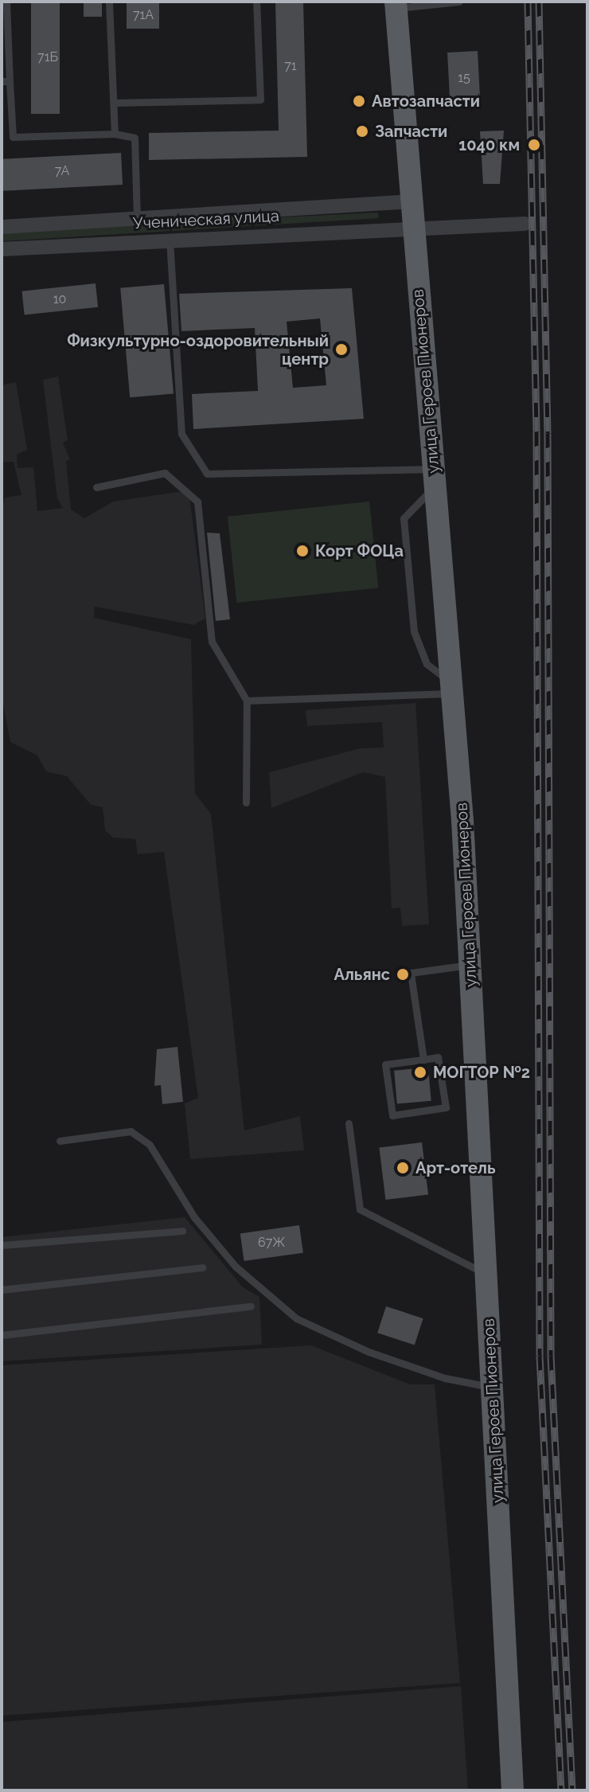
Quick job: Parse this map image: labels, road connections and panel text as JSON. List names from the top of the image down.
{
  "streets": {
    "main road": ["улица Героев Пионеров"],
    "street": ["Ученическая улица"]
  },
  "crossings": [
    ["Ученическая улица", "улица Героев Пионеров"]
  ],
  "places": [
    "Автозапчасти",
    "Запчасти",
    "1040 км",
    "Физкультурно-оздоровительный центр",
    "Корт ФОЦа",
    "Альянс",
    "МОГТОР №2",
    "Арт-отель"
  ],
  "house_numbers": [
    "71А",
    "71Б",
    "71",
    "15",
    "7А",
    "10",
    "67Ж"
  ]
}
